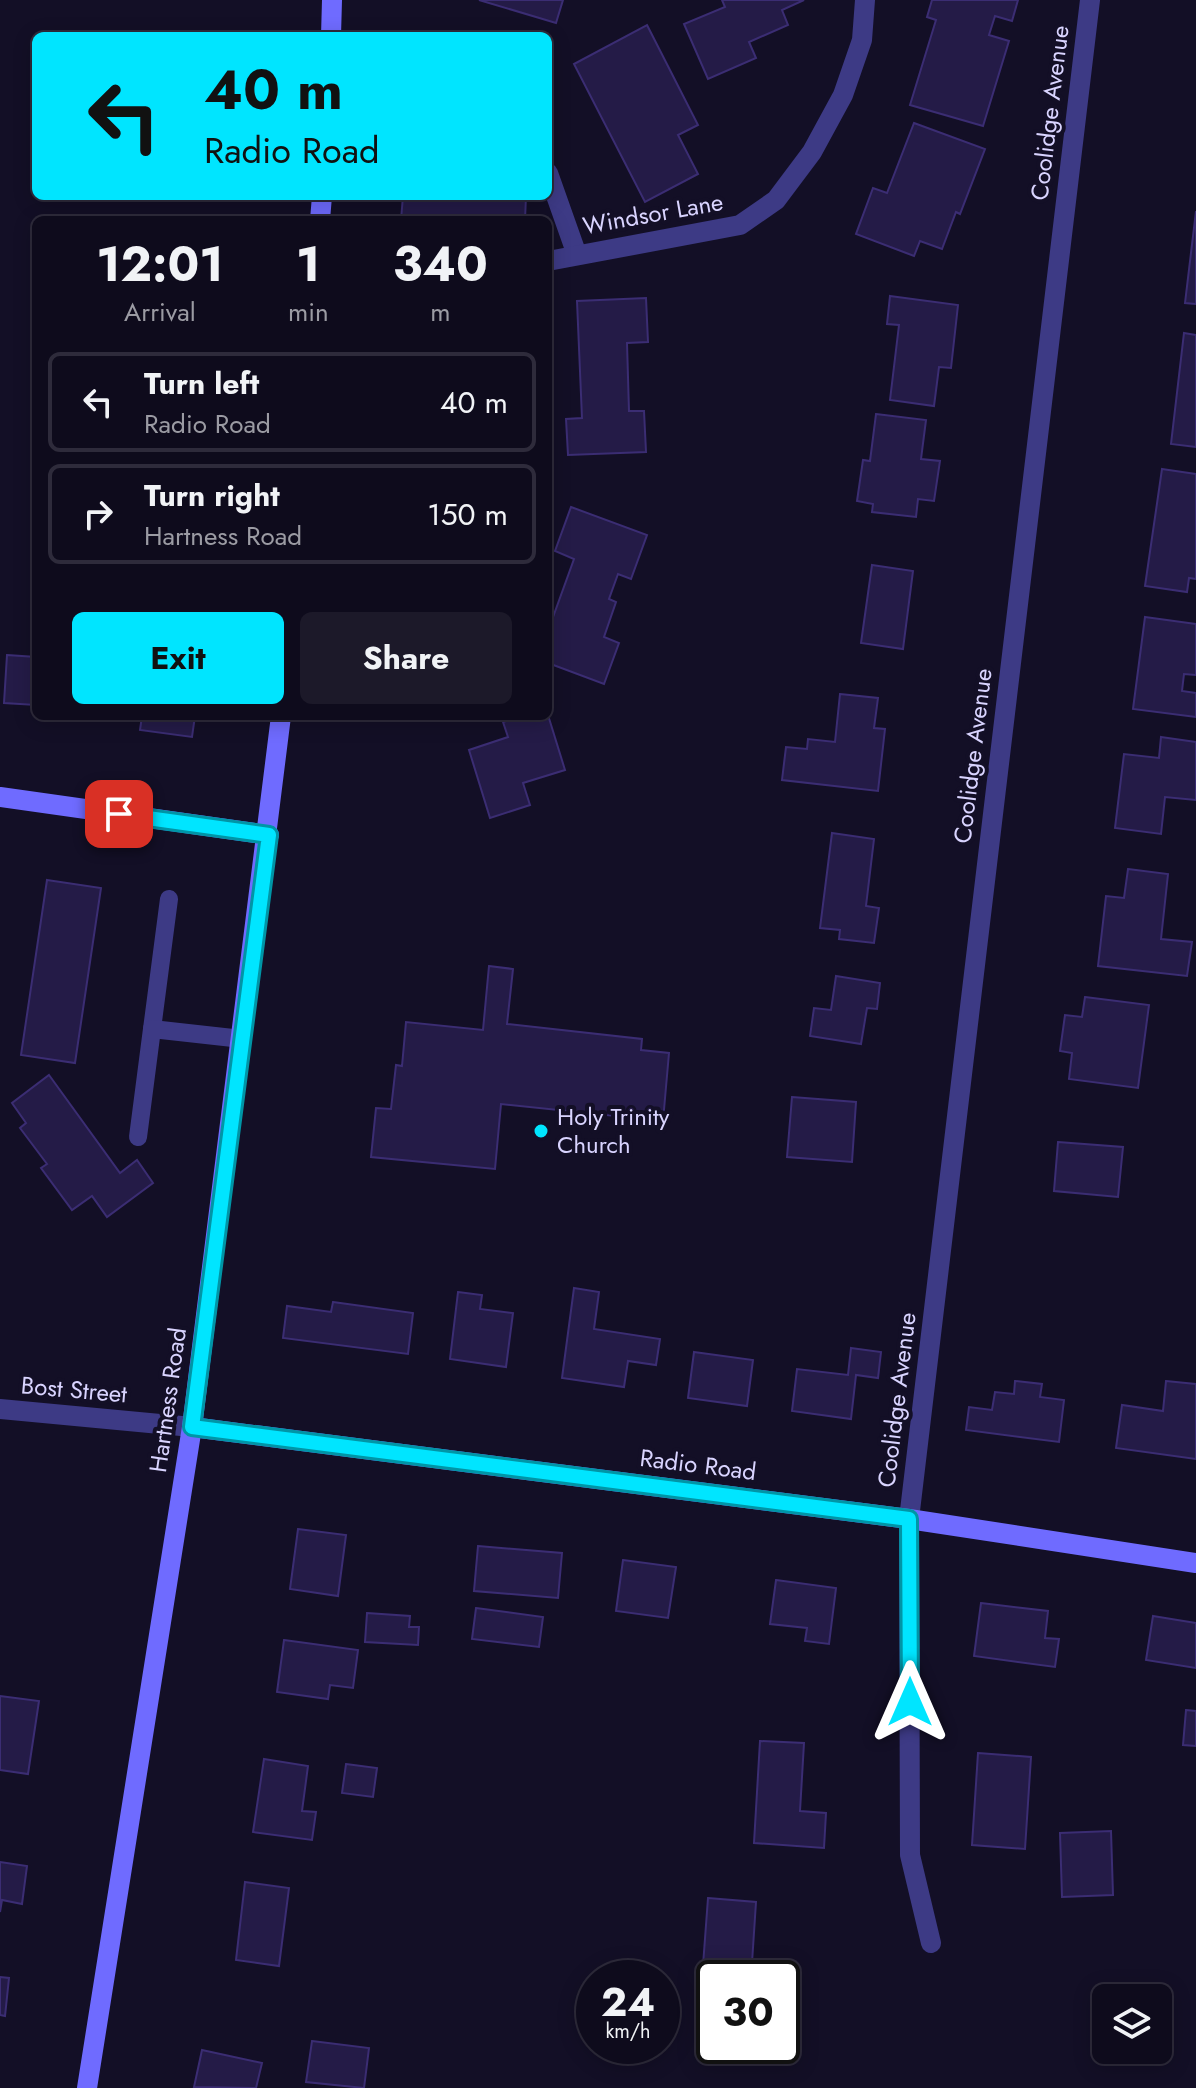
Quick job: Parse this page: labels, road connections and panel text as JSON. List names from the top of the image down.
{
  "streets": {
    "main road": ["Hartness Road", "Radio Road"],
    "street": ["Coolidge Avenue", "Windsor Lane", "Bost Street"]
  },
  "crossings": [
    ["Coolidge Avenue", "Radio Road"],
    ["Bost Street", "Hartness Road"],
    ["Bost Street", "Radio Road"],
    ["Hartness Road", "Radio Road"]
  ],
  "places": ["Holy Trinity Church"],
  "page": {
    "turn": ["40 m", "Radio Road"],
    "eta": [
      "12:01",
      "Arrival",
      "1",
      "min",
      "340",
      "m"
    ],
    "list": [
      {
        "name": "Turn left",
        "note": "Radio Road",
        "value": "40 m"
      },
      {
        "name": "Turn right",
        "note": "Hartness Road",
        "value": "150 m"
      }
    ],
    "buttons": ["Exit", "Share"],
    "speed": "24 km/h",
    "limit": "30"
  }
}
